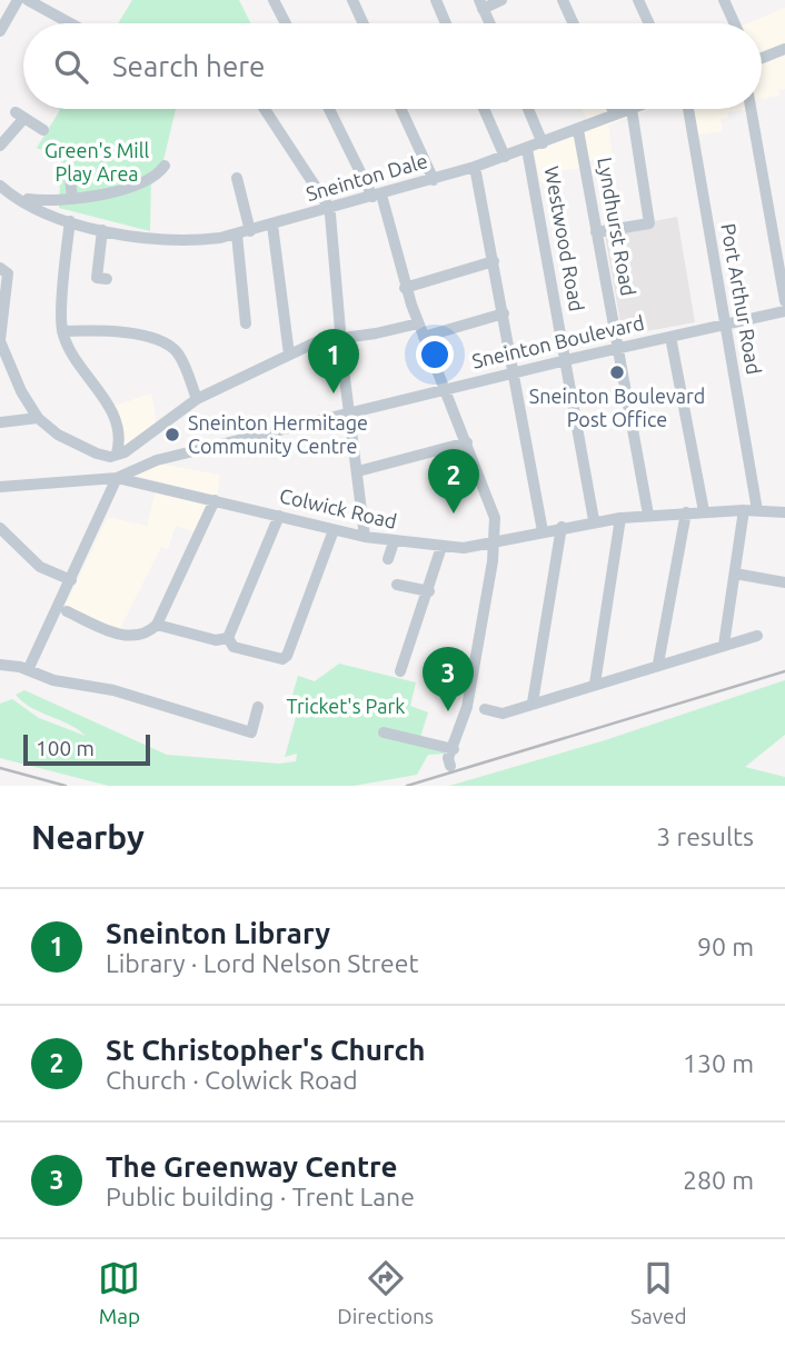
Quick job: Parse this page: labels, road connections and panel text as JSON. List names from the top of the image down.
{
  "streets": {
    "street": [
      "Sneinton Dale",
      "Lyndhurst Road",
      "Westwood Road",
      "Port Arthur Road",
      "Sneinton Boulevard",
      "Colwick Road"
    ]
  },
  "crossings": [
    ["Sneinton Dale", "Lyndhurst Road"],
    ["Sneinton Dale", "Westwood Road"],
    ["Lyndhurst Road", "Sneinton Boulevard"],
    ["Lyndhurst Road", "Colwick Road"],
    ["Westwood Road", "Sneinton Boulevard"],
    ["Westwood Road", "Colwick Road"],
    ["Port Arthur Road", "Sneinton Boulevard"],
    ["Port Arthur Road", "Colwick Road"],
    ["Sneinton Boulevard", "Colwick Road"]
  ],
  "parks": ["Green's Mill Play Area", "Tricket's Park"],
  "places": ["Sneinton Boulevard Post Office", "Sneinton Hermitage Community Centre"],
  "scale_bar": "100 m",
  "page": {
    "search": "Search here",
    "pins": ["1", "2", "3"],
    "scale": "100 m",
    "heading": ["Nearby", "3 results"],
    "list": [
      {
        "mark": "1",
        "name": "Sneinton Library",
        "note": "Library · Lord Nelson Street",
        "value": "90 m"
      },
      {
        "mark": "2",
        "name": "St Christopher's Church",
        "note": "Church · Colwick Road",
        "value": "130 m"
      },
      {
        "mark": "3",
        "name": "The Greenway Centre",
        "note": "Public building · Trent Lane",
        "value": "280 m"
      }
    ],
    "nav": ["Map", "Directions", "Saved"]
  }
}
